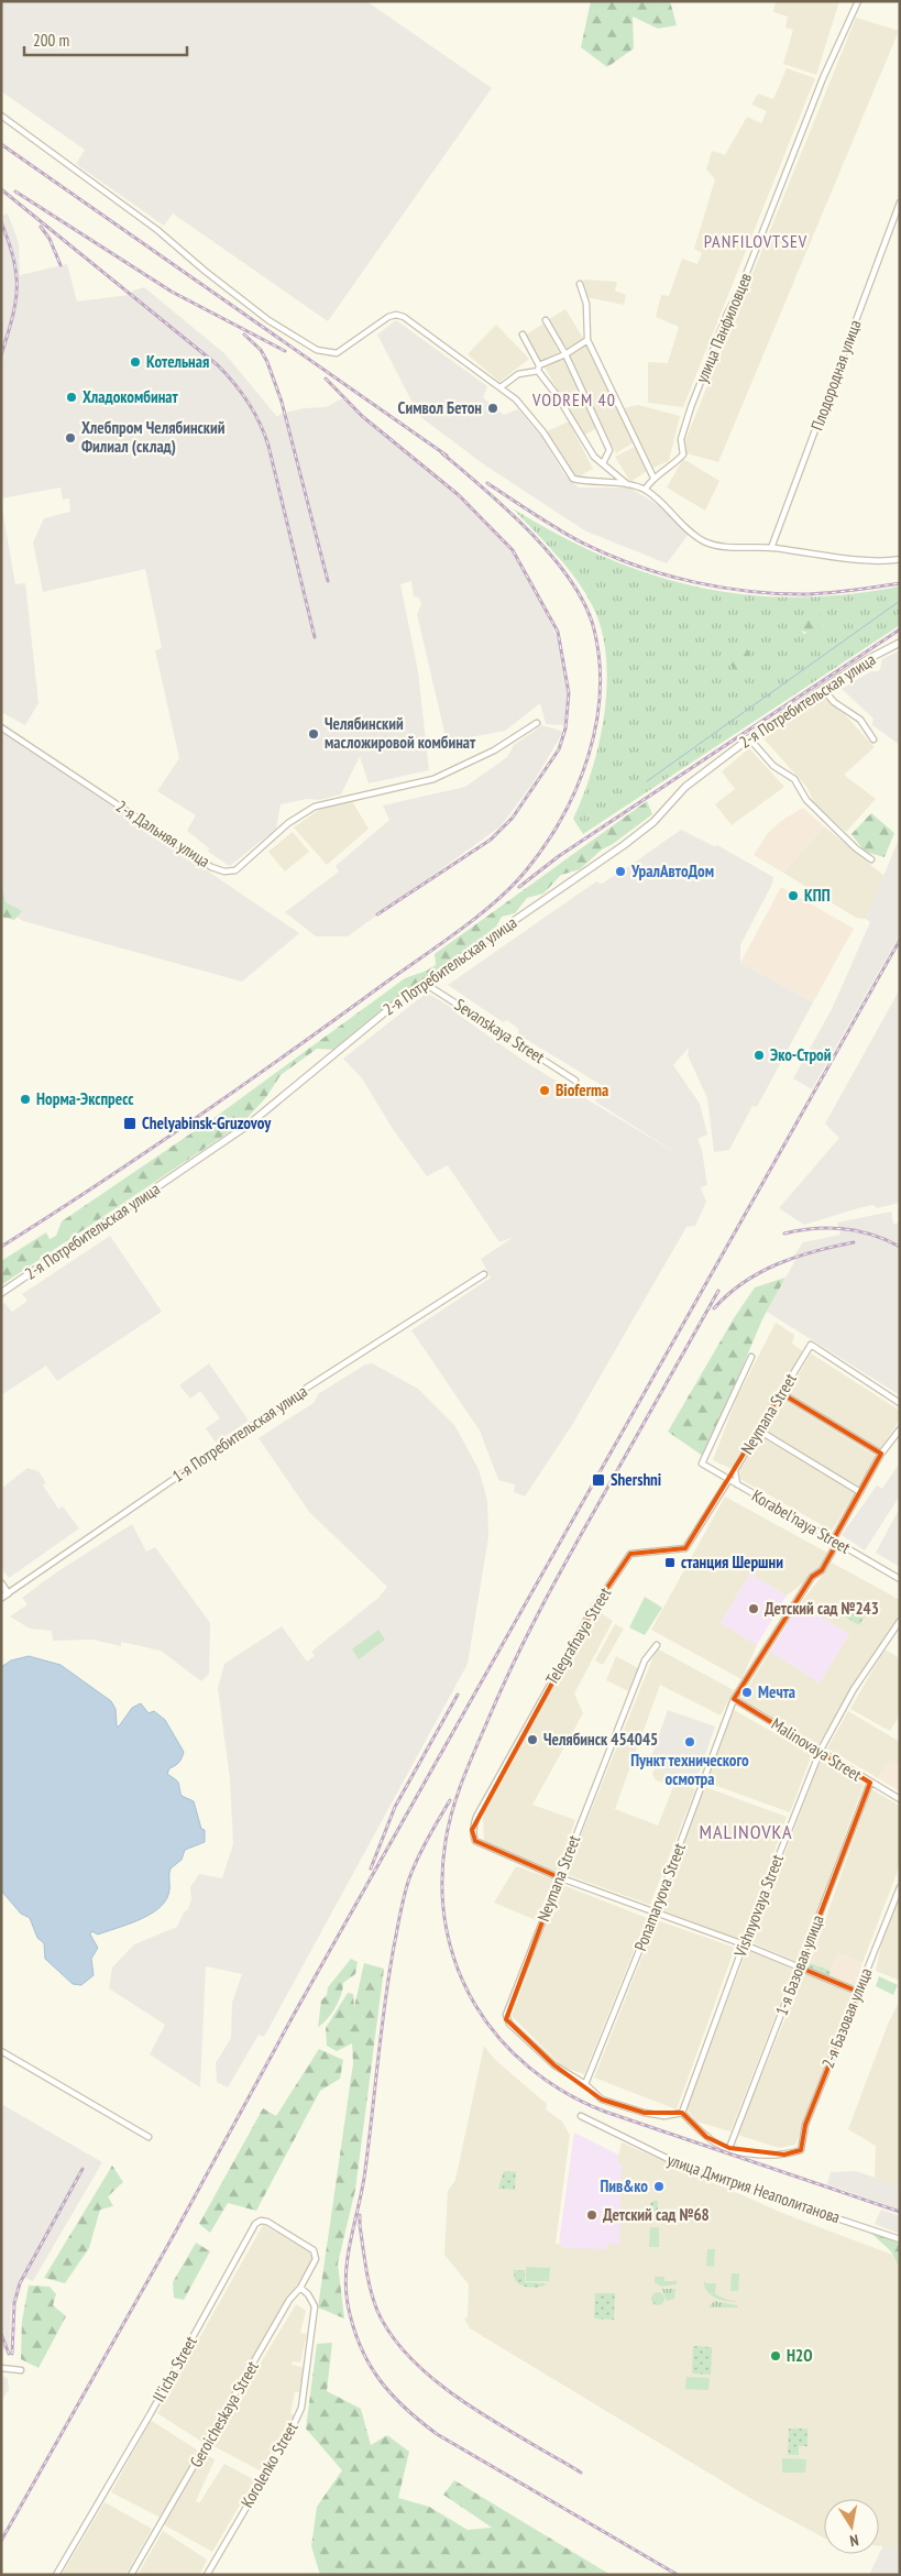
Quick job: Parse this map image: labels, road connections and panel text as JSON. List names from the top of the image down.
{
  "streets": {
    "street": [
      "улица Панфиловцев",
      "Плодородная улица",
      "2-я Потребительская улица",
      "2-я Дальняя улица",
      "Sevanskaya Street",
      "Neymana Street",
      "1-я Потребительская улица",
      "Korabel'naya Street",
      "Telegrafnaya Street",
      "Malinovaya Street",
      "Ponamaryova Street",
      "Vishnyovaya Street",
      "1-я Базовая улица",
      "2-я Базовая улица",
      "улица Дмитрия Неаполитанова",
      "Il'icha Street",
      "Geroicheskaya Street",
      "Korolenko Street"
    ]
  },
  "crossings": [
    ["2-я Потребительская улица", "Sevanskaya Street"],
    ["Neymana Street", "Korabel'naya Street"],
    ["Neymana Street", "Telegrafnaya Street"],
    ["Neymana Street", "Ponamaryova Street"],
    ["Korabel'naya Street", "Telegrafnaya Street"],
    ["Korabel'naya Street", "Ponamaryova Street"],
    ["Malinovaya Street", "Ponamaryova Street"],
    ["Malinovaya Street", "Vishnyovaya Street"],
    ["Malinovaya Street", "1-я Базовая улица"],
    ["1-я Базовая улица", "2-я Базовая улица"],
    ["Il'icha Street", "Geroicheskaya Street"],
    ["Geroicheskaya Street", "Korolenko Street"]
  ],
  "districts": ["PANFILOVTSEV", "VODREM 40", "MALINOVKA"],
  "places": {
    "other": [
      "Котельная",
      "Хладокомбинат",
      "Символ Бетон",
      "Хлебпром Челябинский Филиал (склад)",
      "Челябинский масложировой комбинат",
      "УралАвтоДом",
      "КПП",
      "Эко-Строй",
      "Bioferma",
      "Норма-Экспресс",
      "Детский сад №243",
      "Мечта",
      "Челябинск 454045",
      "Пункт технического осмотра",
      "Пив&ко",
      "Детский сад №68",
      "H2O"
    ],
    "transit": ["Chelyabinsk-Gruzovoy", "Shershni", "станция Шершни"]
  },
  "scale_bar": "200 m",
  "north": "bottom"
}
